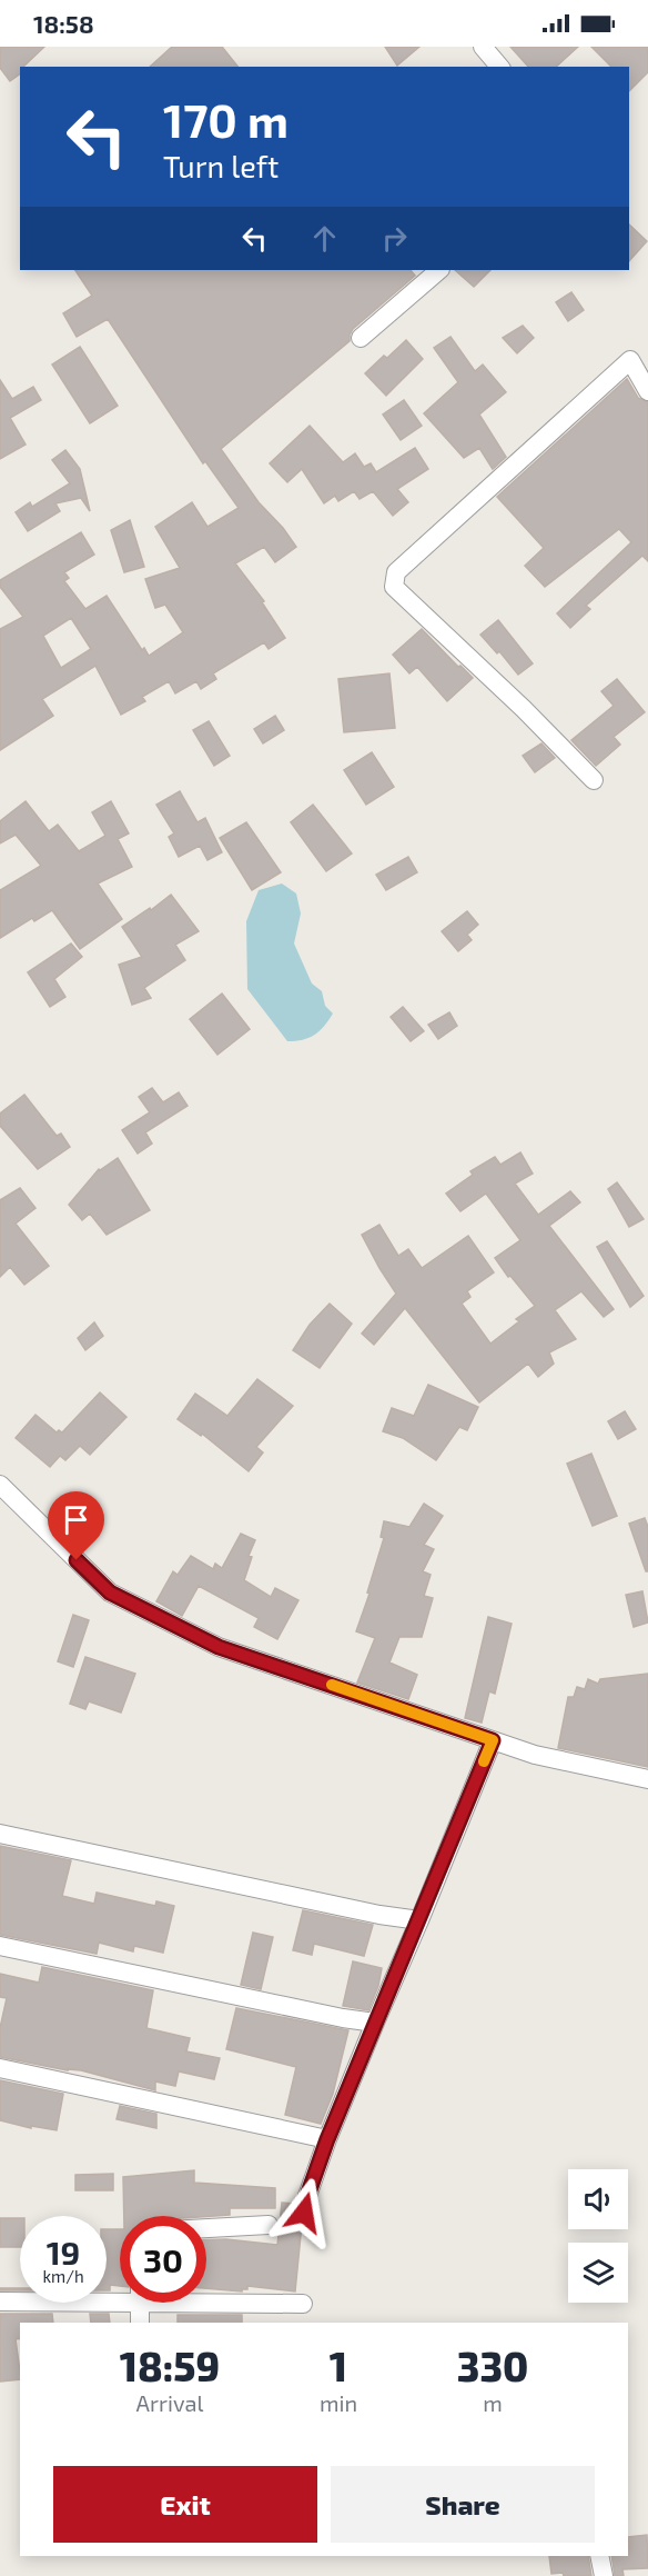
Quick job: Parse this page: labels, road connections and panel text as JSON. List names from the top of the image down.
{
  "page": {
    "status": "18:58",
    "turn": ["170 m", "Turn left"],
    "speed": "19 km/h",
    "limit": "30",
    "eta": [
      "18:59",
      "Arrival",
      "1",
      "min",
      "330",
      "m"
    ],
    "buttons": ["Exit", "Share"]
  }
}
